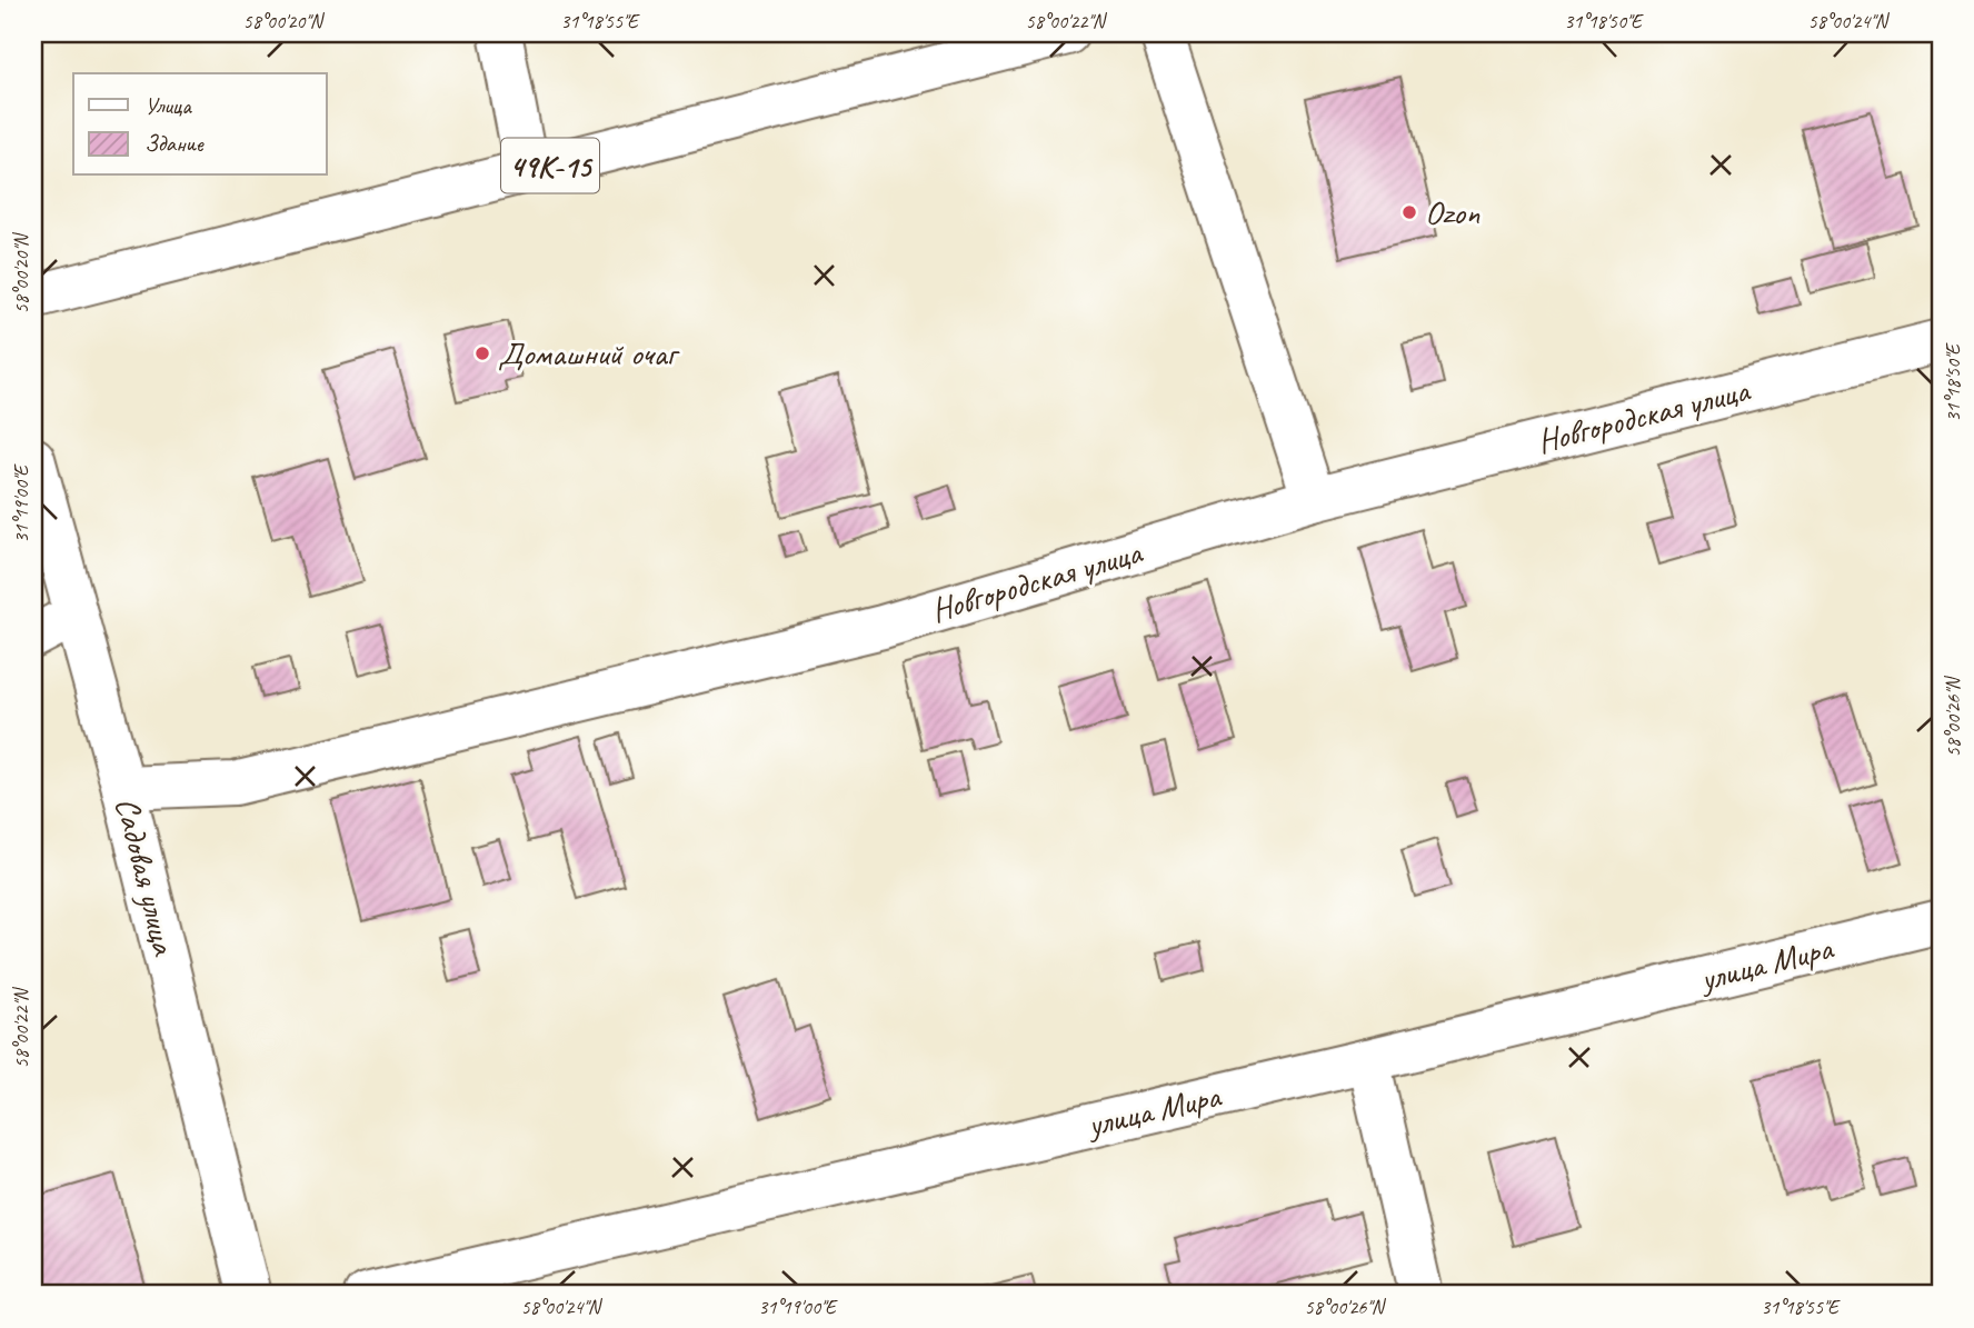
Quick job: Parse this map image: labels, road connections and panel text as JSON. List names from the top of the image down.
{
  "streets": {
    "street": [
      "49К-15",
      "Новгородская улица",
      "Садовая улица",
      "улица Мира"
    ]
  },
  "crossings": [
    ["Новгородская улица", "Садовая улица"]
  ],
  "places": ["Ozon", "Домашний очаг"],
  "legend": ["Улица", "Здание"],
  "coordinates": [
    "58°00'20\"N",
    "31°18'55\"E",
    "58°00'22\"N",
    "31°18'50\"E",
    "58°00'24\"N",
    "31°19'00\"E",
    "58°00'26\"N"
  ]
}
